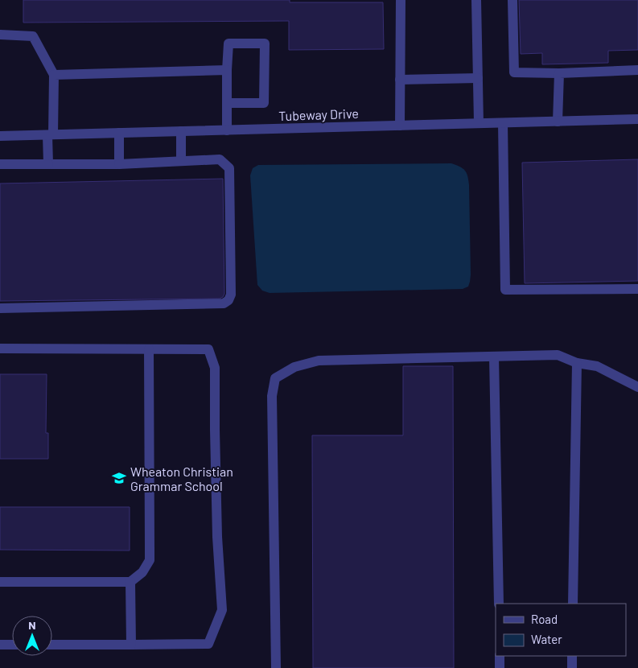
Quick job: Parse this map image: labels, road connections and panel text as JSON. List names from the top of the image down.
{
  "streets": {
    "street": ["Tubeway Drive"]
  },
  "places": {
    "school or university": ["Wheaton Christian Grammar School"]
  },
  "legend": ["Road", "Water"],
  "north": "top"
}
